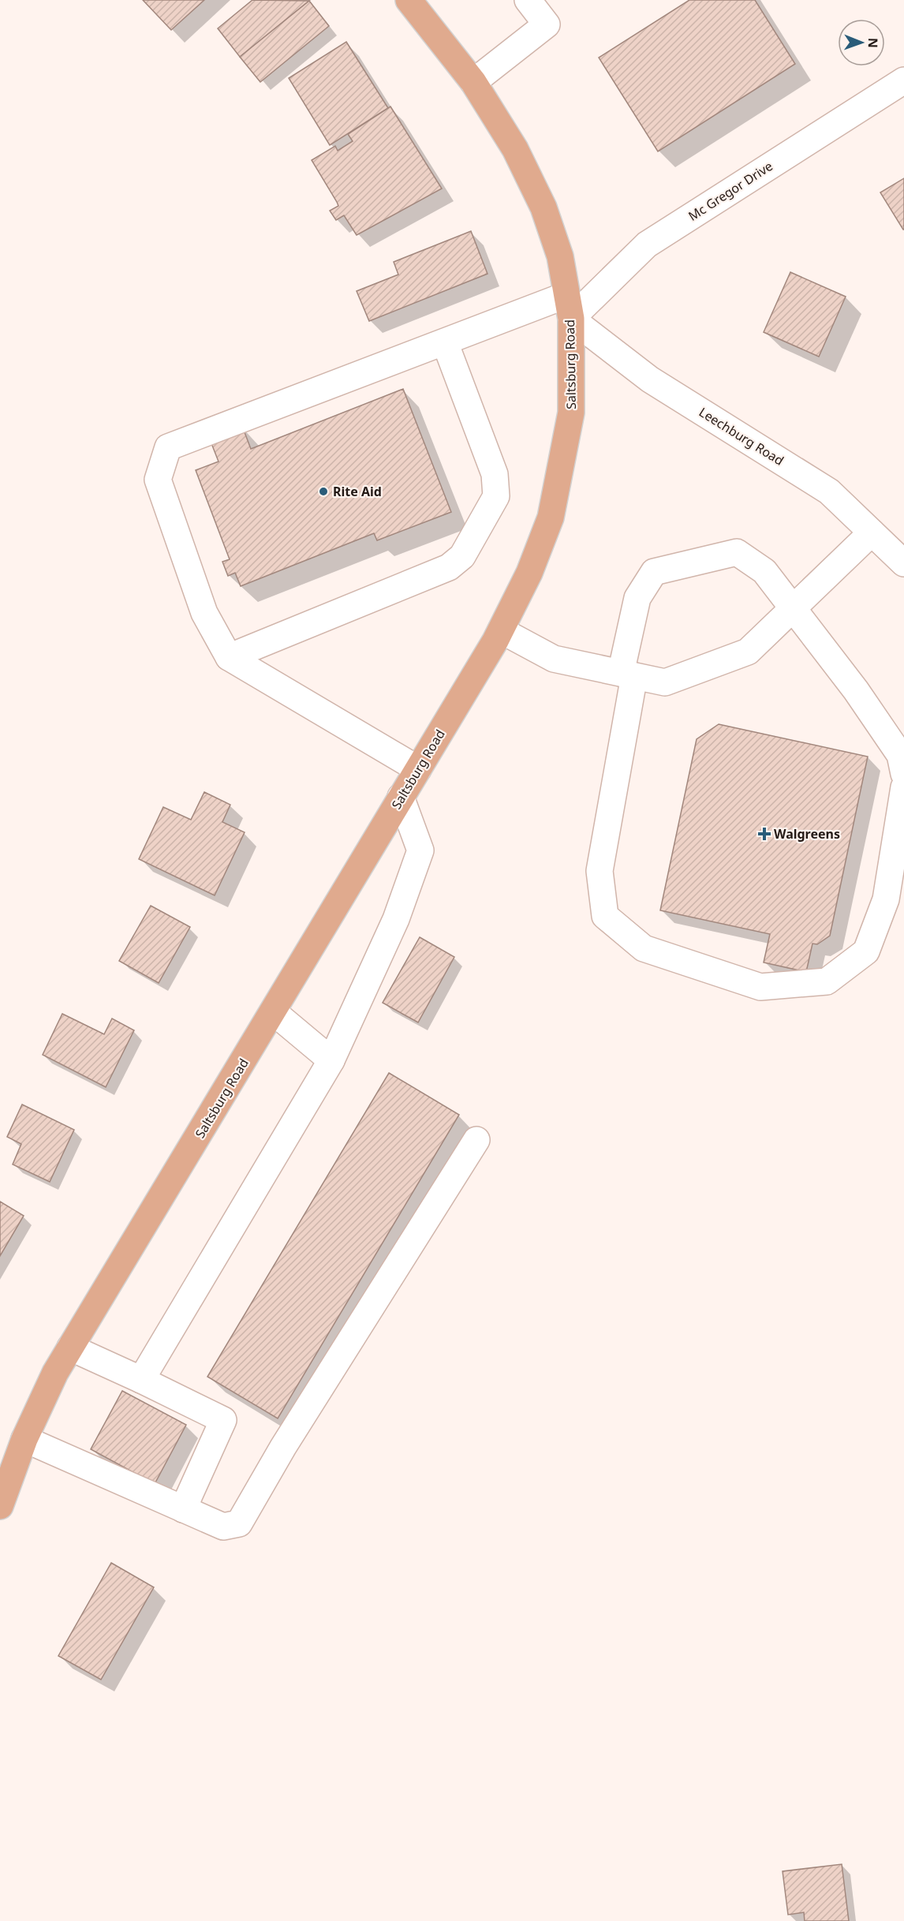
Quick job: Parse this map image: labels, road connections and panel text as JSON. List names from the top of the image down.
{
  "streets": {
    "main road": ["Saltsburg Road"],
    "street": ["Mc Gregor Drive", "Leechburg Road"]
  },
  "crossings": [
    ["Mc Gregor Drive", "Saltsburg Road"],
    ["Mc Gregor Drive", "Leechburg Road"],
    ["Saltsburg Road", "Leechburg Road"]
  ],
  "places": {
    "other": ["Rite Aid"],
    "health": ["Walgreens"]
  },
  "north": "right"
}
